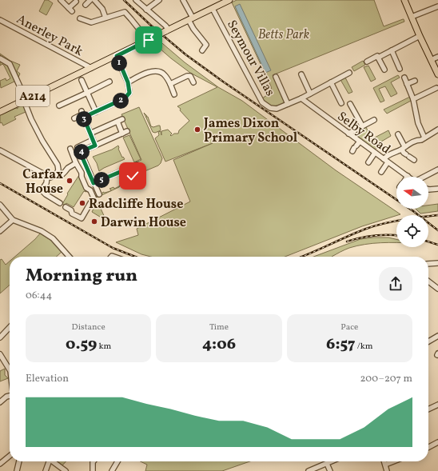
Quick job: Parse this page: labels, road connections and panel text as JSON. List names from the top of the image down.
{
  "streets": {
    "main road": ["A214"],
    "street": ["Anerley Park", "Seymour Villas", "Selby Road"]
  },
  "crossings": [
    ["Anerley Park", "A214"],
    ["Seymour Villas", "A214"],
    ["Seymour Villas", "Selby Road"]
  ],
  "parks": ["Betts Park"],
  "places": [
    "James Dixon Primary School",
    "Carfax House",
    "Radcliffe House",
    "Darwin House"
  ],
  "north": "left",
  "page": {
    "pins": [
      "1",
      "2",
      "3",
      "4",
      "5"
    ],
    "heading": ["Morning run", "06:44"],
    "stats": [
      ["Distance", "0.59 km"],
      ["Time", "4:06"],
      ["Pace", "6:57 /km"]
    ],
    "chart": ["Elevation", "200–207 m"]
  }
}
